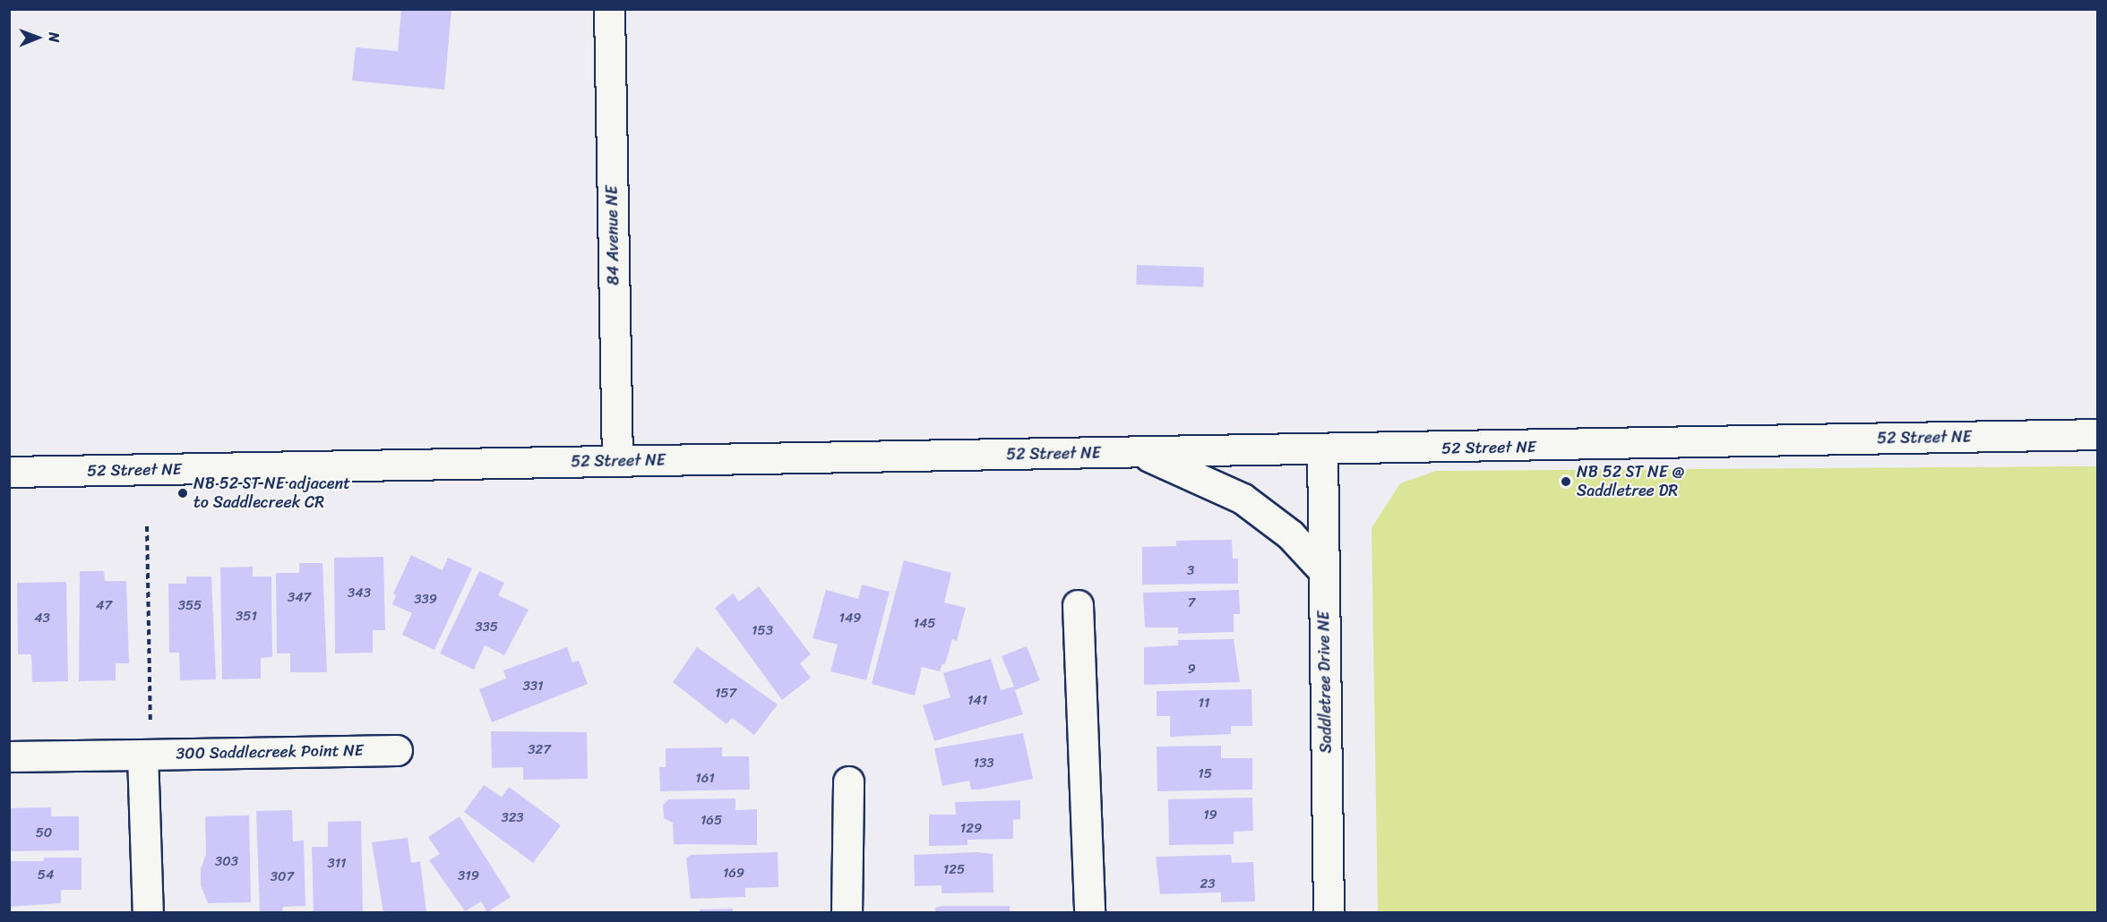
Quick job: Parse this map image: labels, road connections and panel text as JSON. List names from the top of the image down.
{
  "streets": {
    "street": [
      "84 Avenue NE",
      "52 Street NE",
      "Saddletree Drive NE",
      "300 Saddlecreek Point NE"
    ]
  },
  "crossings": [
    ["84 Avenue NE", "52 Street NE"],
    ["52 Street NE", "Saddletree Drive NE"]
  ],
  "places": ["NB 52 ST NE @ Saddletree DR", "NB 52 ST NE adjacent to Saddlecreek CR"],
  "house_numbers": [
    "3",
    "343",
    "347",
    "339",
    "7",
    "47",
    "355",
    "351",
    "43",
    "149",
    "145",
    "335",
    "153",
    "9",
    "331",
    "157",
    "141",
    "11",
    "327",
    "133",
    "15",
    "161",
    "19",
    "323",
    "165",
    "129",
    "50",
    "303",
    "311",
    "125",
    "169",
    "54",
    "319",
    "307",
    "23"
  ],
  "north": "right"
}
